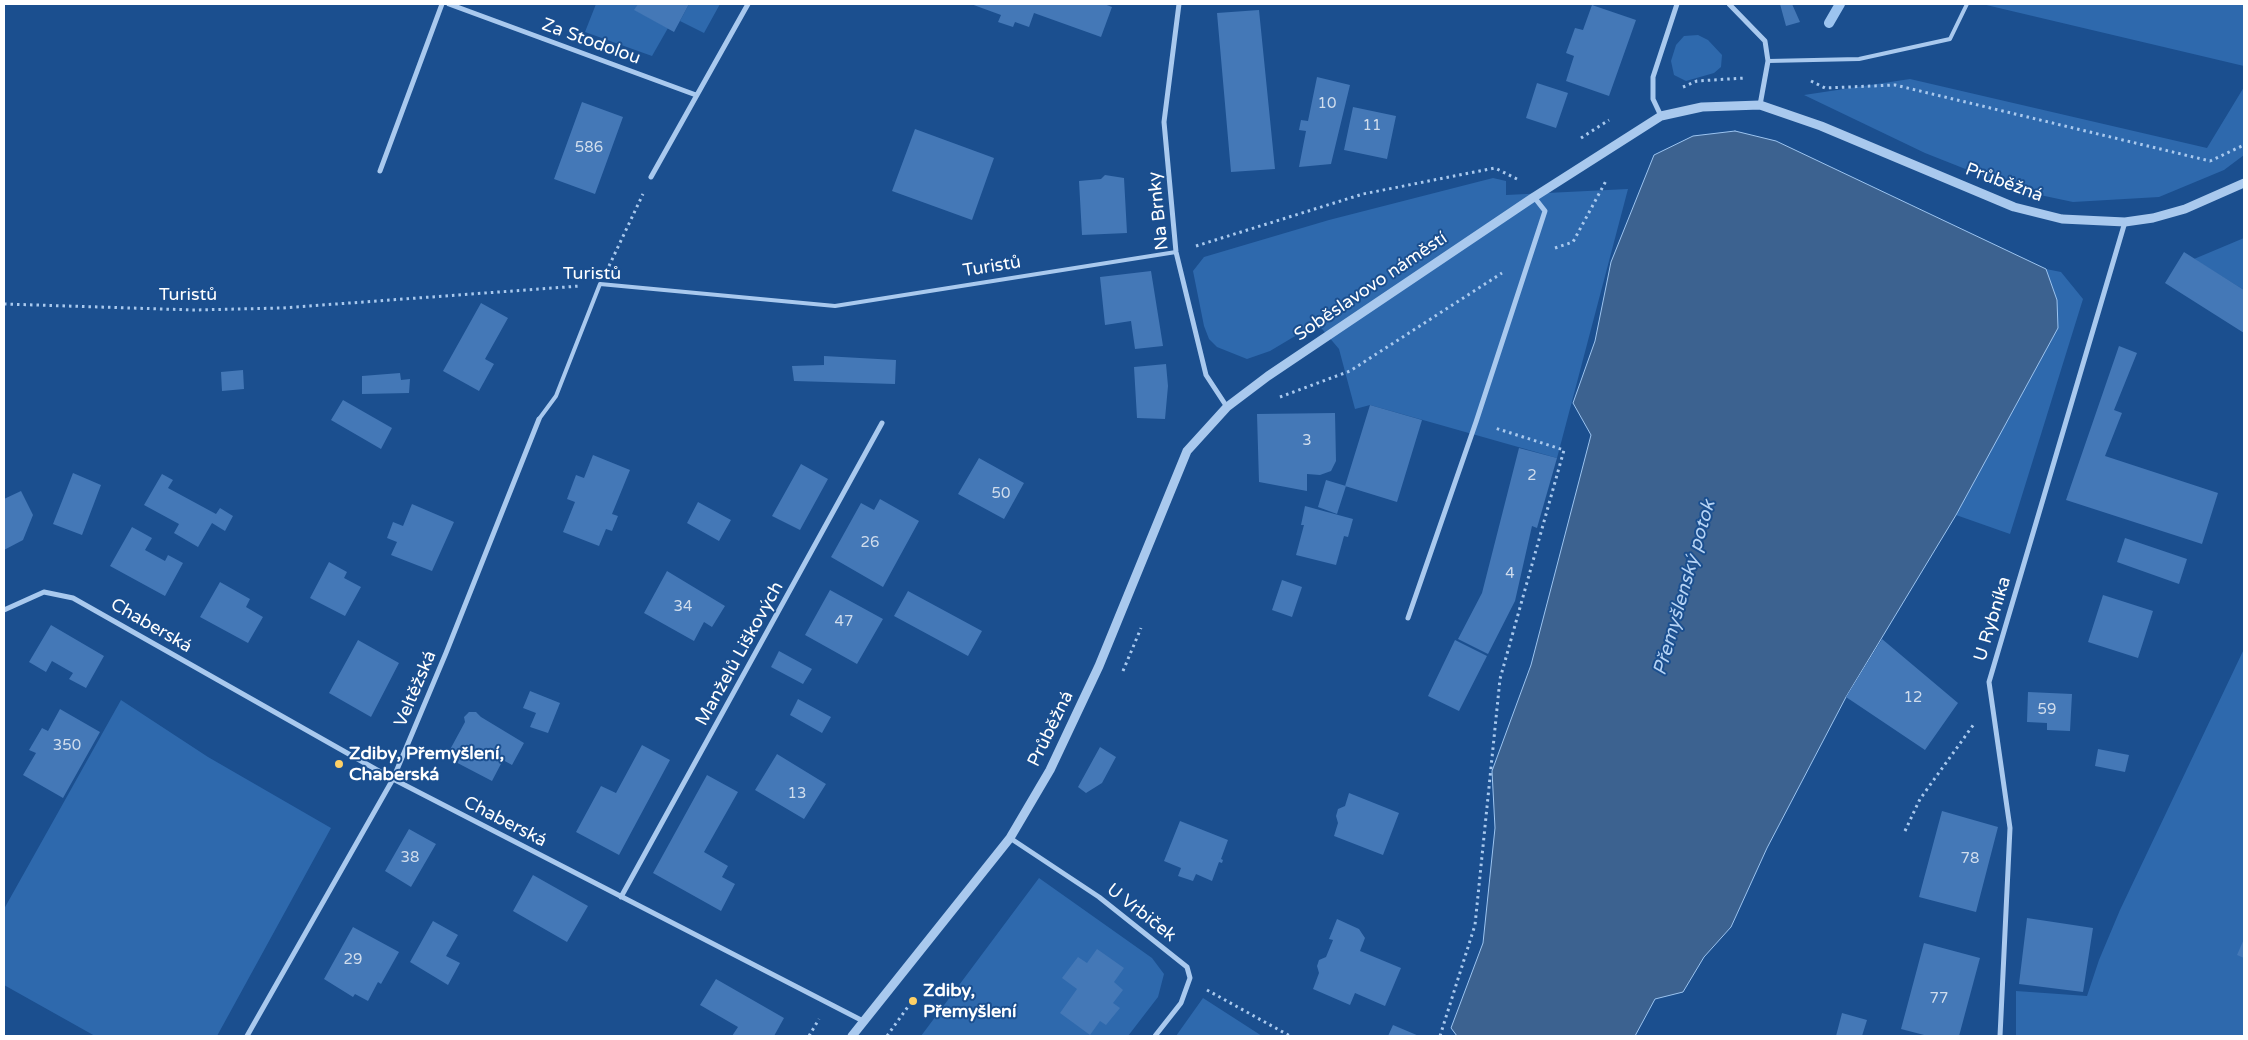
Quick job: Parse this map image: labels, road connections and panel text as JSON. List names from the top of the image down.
{
  "streets": {
    "street": [
      "Za Stodolou",
      "Průběžná",
      "Na Brnky",
      "Soběslavovo náměstí",
      "U Rybníka",
      "Chaberská",
      "Manželů Liškových",
      "Veltěžská",
      "U Vrbiček"
    ],
    "lane": ["Turistů"]
  },
  "crossings": [
    ["Průběžná", "Na Brnky"],
    ["Průběžná", "Soběslavovo náměstí"],
    ["Průběžná", "U Rybníka"],
    ["Průběžná", "Chaberská"],
    ["Průběžná", "U Vrbiček"],
    ["Na Brnky", "Turistů"],
    ["Na Brnky", "Soběslavovo náměstí"],
    ["Chaberská", "Manželů Liškových"],
    ["Chaberská", "Veltěžská"]
  ],
  "water": ["Přemyšlenský potok"],
  "places": ["Zdiby, Přemyšlení, Chaberská", "Zdiby, Přemyšlení"],
  "house_numbers": [
    "10",
    "11",
    "586",
    "3",
    "2",
    "50",
    "26",
    "4",
    "34",
    "47",
    "12",
    "59",
    "350",
    "13",
    "38",
    "78",
    "29",
    "77"
  ]
}
